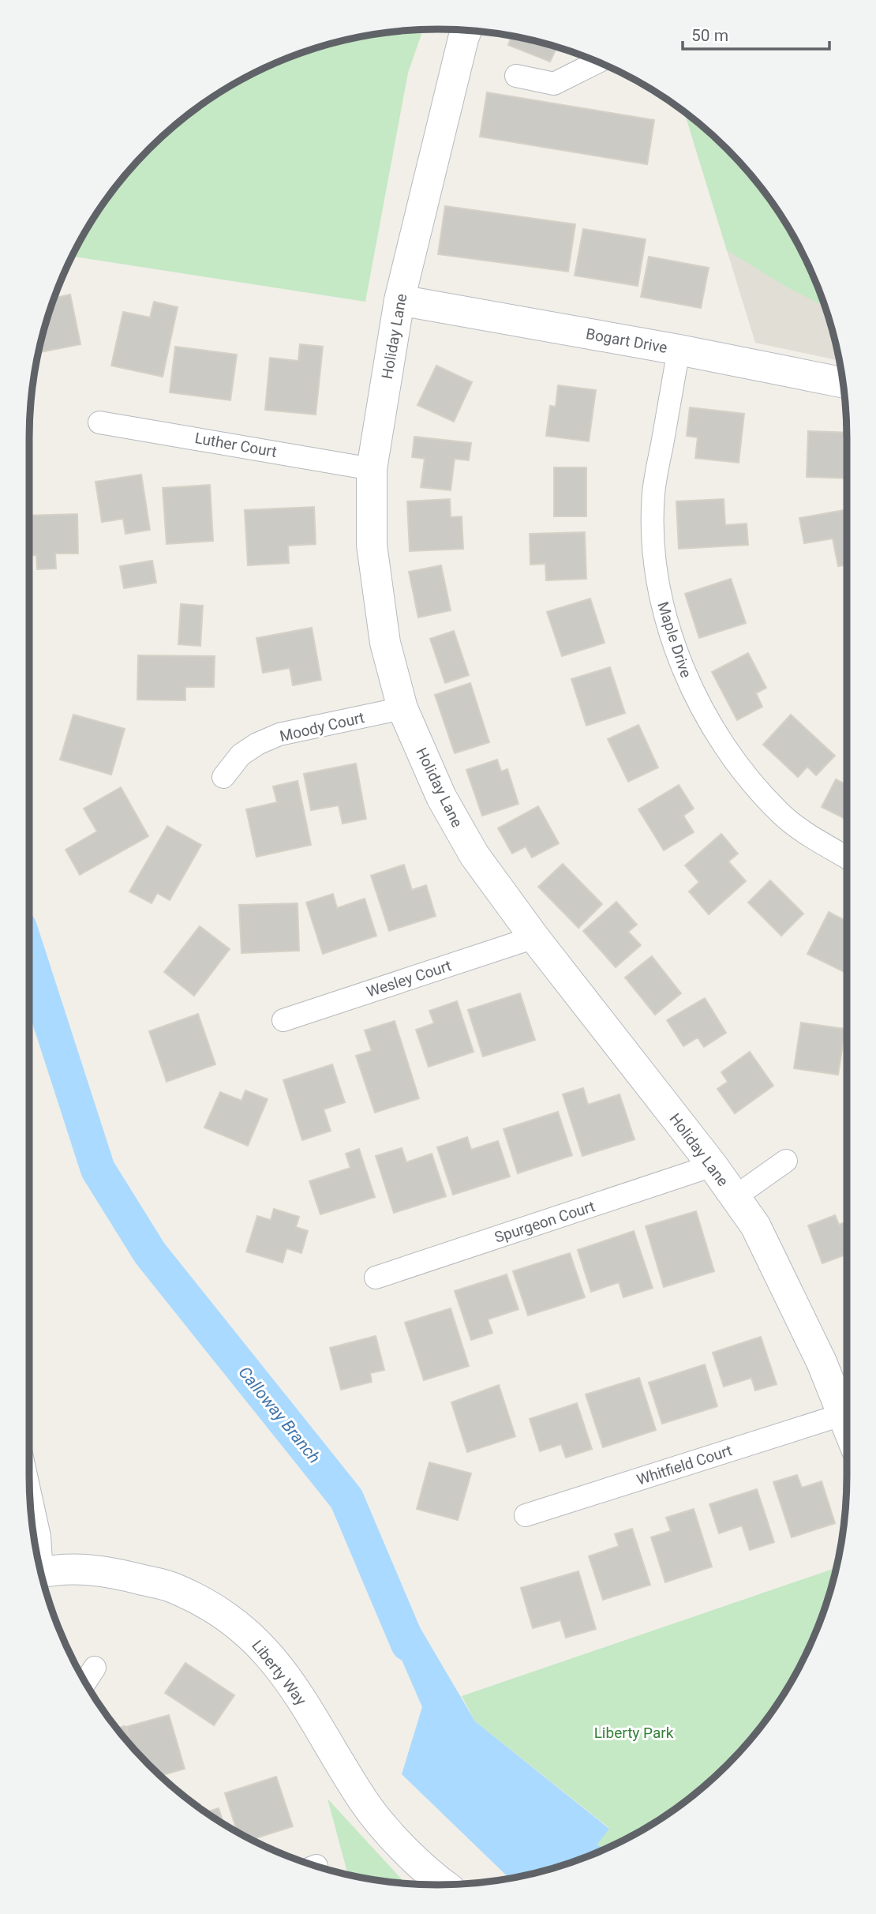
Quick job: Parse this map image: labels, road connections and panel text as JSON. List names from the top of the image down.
{
  "streets": {
    "street": [
      "Holiday Lane",
      "Bogart Drive",
      "Luther Court",
      "Maple Drive",
      "Moody Court",
      "Wesley Court",
      "Spurgeon Court",
      "Whitfield Court",
      "Liberty Way"
    ]
  },
  "crossings": [
    ["Holiday Lane", "Bogart Drive"],
    ["Holiday Lane", "Luther Court"],
    ["Holiday Lane", "Moody Court"],
    ["Holiday Lane", "Wesley Court"],
    ["Holiday Lane", "Spurgeon Court"],
    ["Bogart Drive", "Maple Drive"]
  ],
  "water": ["Calloway Branch"],
  "parks": ["Liberty Park"],
  "scale_bar": "50 m"
}
